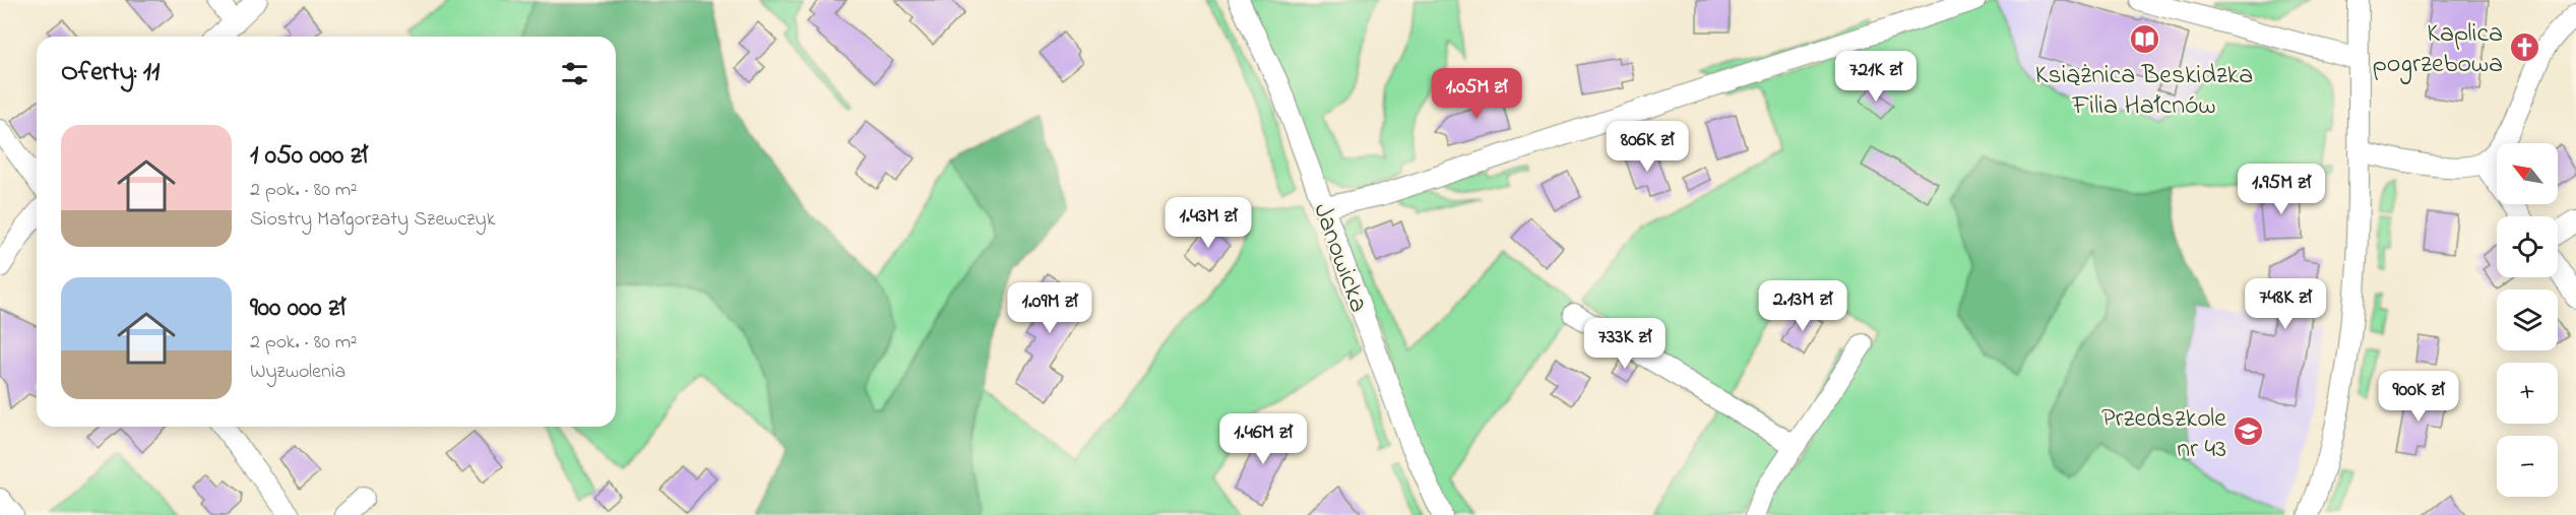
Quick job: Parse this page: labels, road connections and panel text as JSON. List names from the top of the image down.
{
  "streets": {
    "street": ["Janowicka"]
  },
  "places": {
    "library": ["Książnica Beskidzka Filia Hałcnów"],
    "church": ["Kaplica pogrzebowa"],
    "school or university": ["Przedszkole nr 43"]
  },
  "north": "top left",
  "page": {
    "heading": "Oferty: 11",
    "price": [
      "721K zł",
      "1.05M zł",
      "806K zł",
      "1.95M zł",
      "1.43M zł",
      "748K zł",
      "2.13M zł",
      "1.09M zł",
      "733K zł",
      "900K zł",
      "1.46M zł"
    ],
    "list": [
      {
        "name": "1 050 000 zł",
        "note": "2 pok. · 80 m² · Siostry Małgorzaty Szewczyk"
      },
      {
        "name": "900 000 zł",
        "note": "2 pok. · 80 m² · Wyzwolenia"
      }
    ],
    "map_buttons": ["+", "−"]
  }
}
